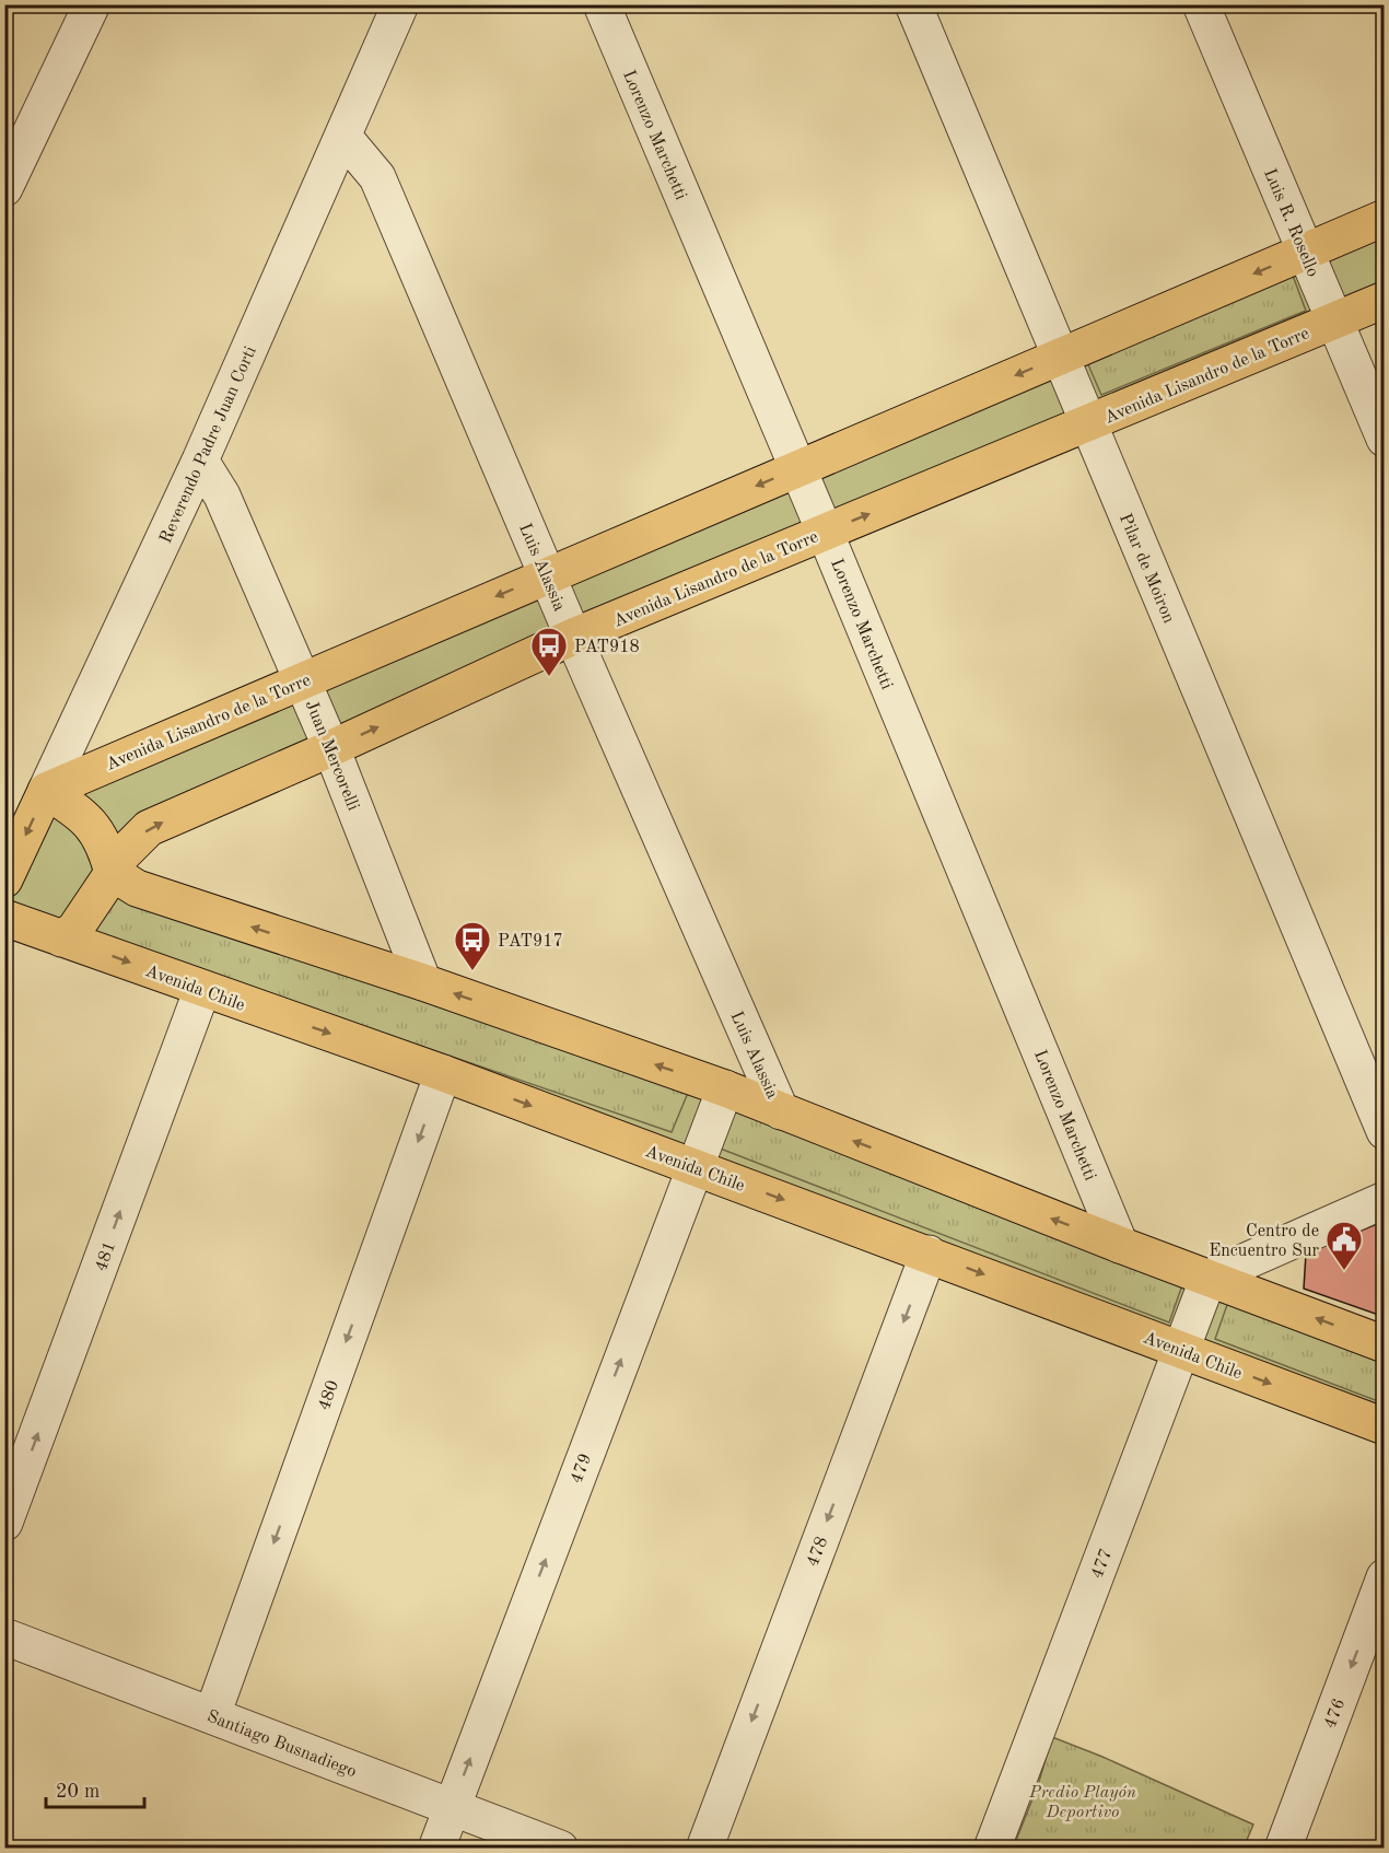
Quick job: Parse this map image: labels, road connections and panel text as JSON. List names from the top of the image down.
{
  "streets": {
    "main road": ["Avenida Lisandro de la Torre", "Reverendo Padre Juan Corti", "Avenida Chile"],
    "street": [
      "Lorenzo Marchetti",
      "Luis R. Rosello",
      "Luis Alassia",
      "Pilar de Moiron",
      "Juan Mercorelli",
      "481",
      "480",
      "479",
      "478",
      "477",
      "476",
      "Santiago Busnadiego"
    ]
  },
  "crossings": [
    ["Lorenzo Marchetti", "Avenida Lisandro de la Torre"],
    ["Luis R. Rosello", "Avenida Lisandro de la Torre"],
    ["Avenida Lisandro de la Torre", "Reverendo Padre Juan Corti"],
    ["Avenida Lisandro de la Torre", "Luis Alassia"],
    ["Avenida Lisandro de la Torre", "Pilar de Moiron"],
    ["Avenida Lisandro de la Torre", "Juan Mercorelli"],
    ["Avenida Lisandro de la Torre", "Avenida Chile"],
    ["Reverendo Padre Juan Corti", "Luis Alassia"],
    ["Reverendo Padre Juan Corti", "Juan Mercorelli"],
    ["Avenida Chile", "481"],
    ["Avenida Chile", "480"],
    ["Avenida Chile", "479"],
    ["Avenida Chile", "478"],
    ["Avenida Chile", "477"],
    ["480", "Santiago Busnadiego"],
    ["479", "Santiago Busnadiego"]
  ],
  "one_way": [
    "481",
    "480",
    "479",
    "478",
    "476"
  ],
  "parks": ["Predio Playón Deportivo"],
  "places": {
    "bus stop": ["PAT918", "PAT917"],
    "public building": ["Centro de Encuentro Sur"]
  },
  "scale_bar": "20 m"
}
